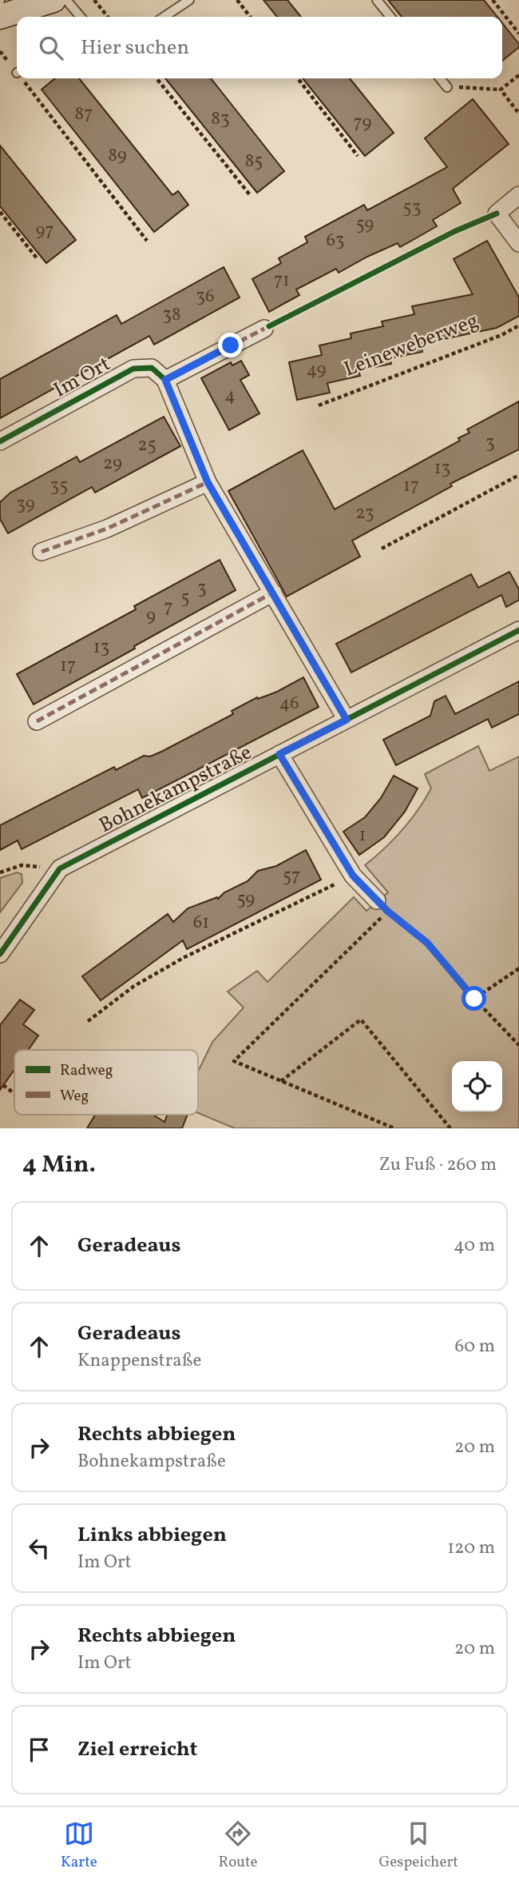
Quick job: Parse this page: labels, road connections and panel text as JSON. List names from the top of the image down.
{
  "streets": {
    "street": ["Im Ort", "Bohnekampstraße"],
    "path": ["Leineweberweg"]
  },
  "house_numbers": [
    "87",
    "83",
    "79",
    "89",
    "85",
    "53",
    "59",
    "97",
    "63",
    "71",
    "36",
    "38",
    "49",
    "4",
    "3",
    "25",
    "29",
    "13",
    "35",
    "17",
    "39",
    "23",
    "3",
    "5",
    "7",
    "9",
    "13",
    "17",
    "46",
    "1",
    "57",
    "59",
    "61"
  ],
  "legend": ["Radweg", "Weg"],
  "page": {
    "search": "Hier suchen",
    "heading": ["4 Min.", "Zu Fuß · 260 m"],
    "list": [
      ["Geradeaus", "40 m"],
      ["Geradeaus", "Knappenstraße", "60 m"],
      ["Rechts abbiegen", "Bohnekampstraße", "20 m"],
      ["Links abbiegen", "Im Ort", "120 m"],
      ["Rechts abbiegen", "Im Ort", "20 m"],
      "Ziel erreicht"
    ],
    "nav": ["Karte", "Route", "Gespeichert"]
  }
}
